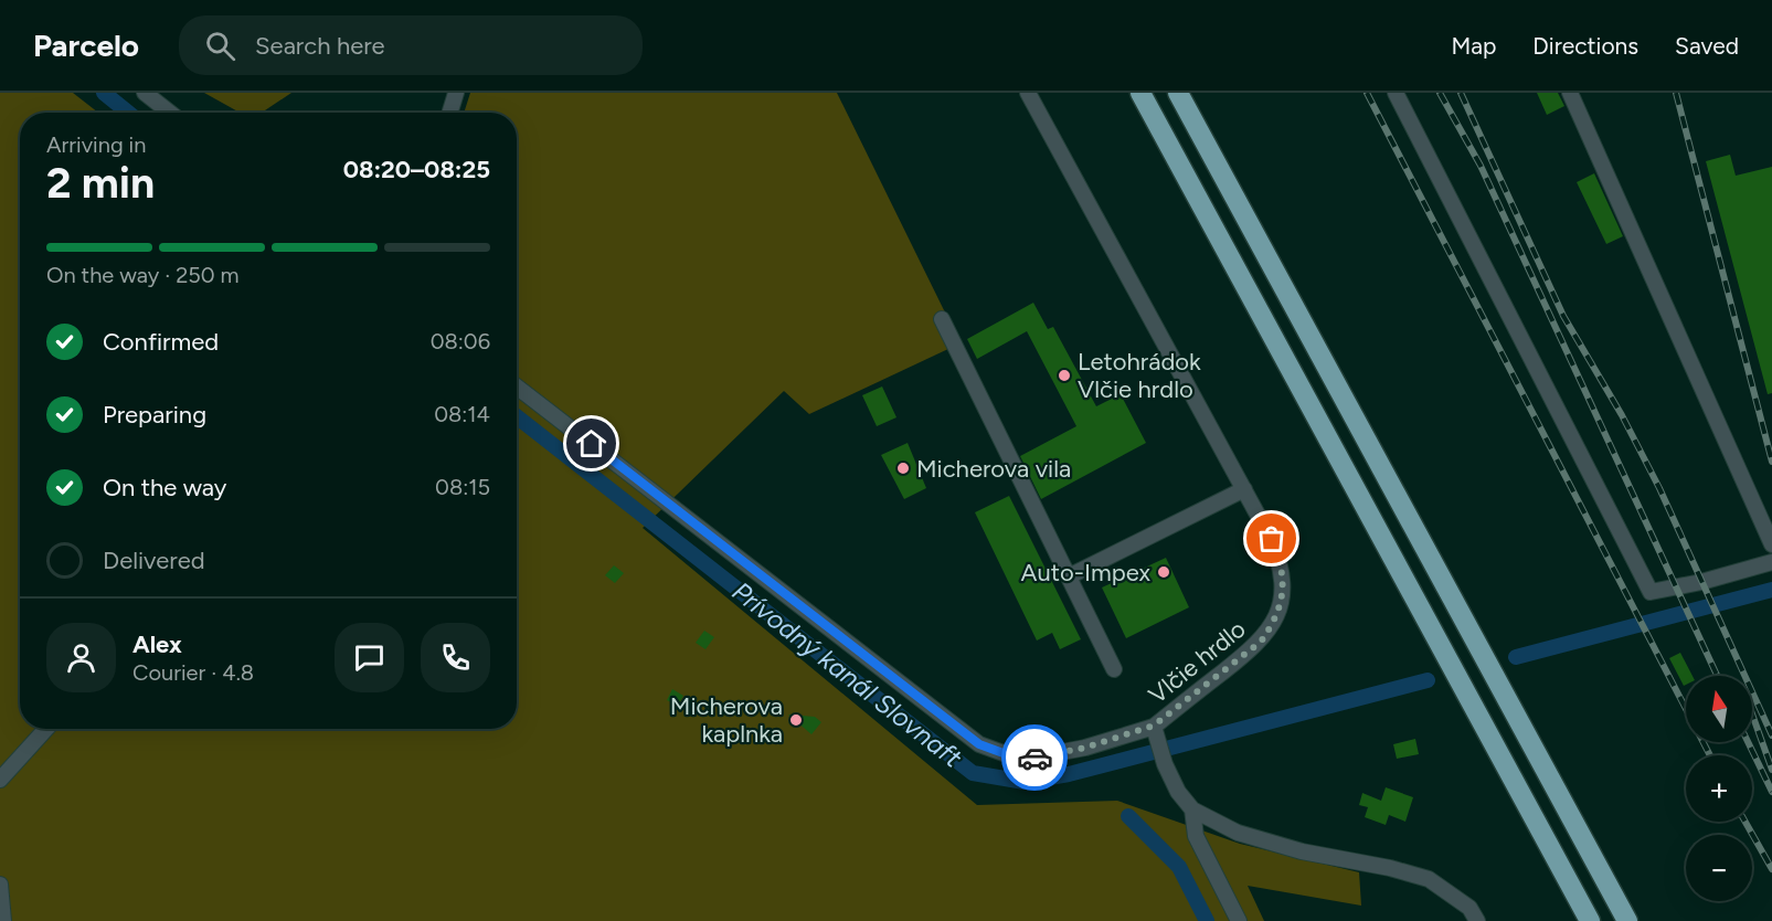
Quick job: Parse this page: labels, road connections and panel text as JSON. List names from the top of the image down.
{
  "streets": {
    "street": ["Vlčie hrdlo"]
  },
  "water": ["Prívodný kanál Slovnaft"],
  "places": [
    "Letohrádok Vlčie hrdlo",
    "Micherova vila",
    "Auto-Impex",
    "Micherova kaplnka"
  ],
  "north": "top",
  "page": {
    "header": "Parcelo",
    "search": "Search here",
    "nav": ["Map", "Directions", "Saved"],
    "heading": ["2 min", "Arriving in", "08:20–08:25"],
    "panel": ["Alex", "Courier · 4.8"],
    "bar": "On the way · 250 m",
    "list": [
      ["Confirmed", "08:06"],
      ["Preparing", "08:14"],
      ["On the way", "08:15"],
      "Delivered"
    ],
    "map_buttons": ["+", "−"]
  }
}
